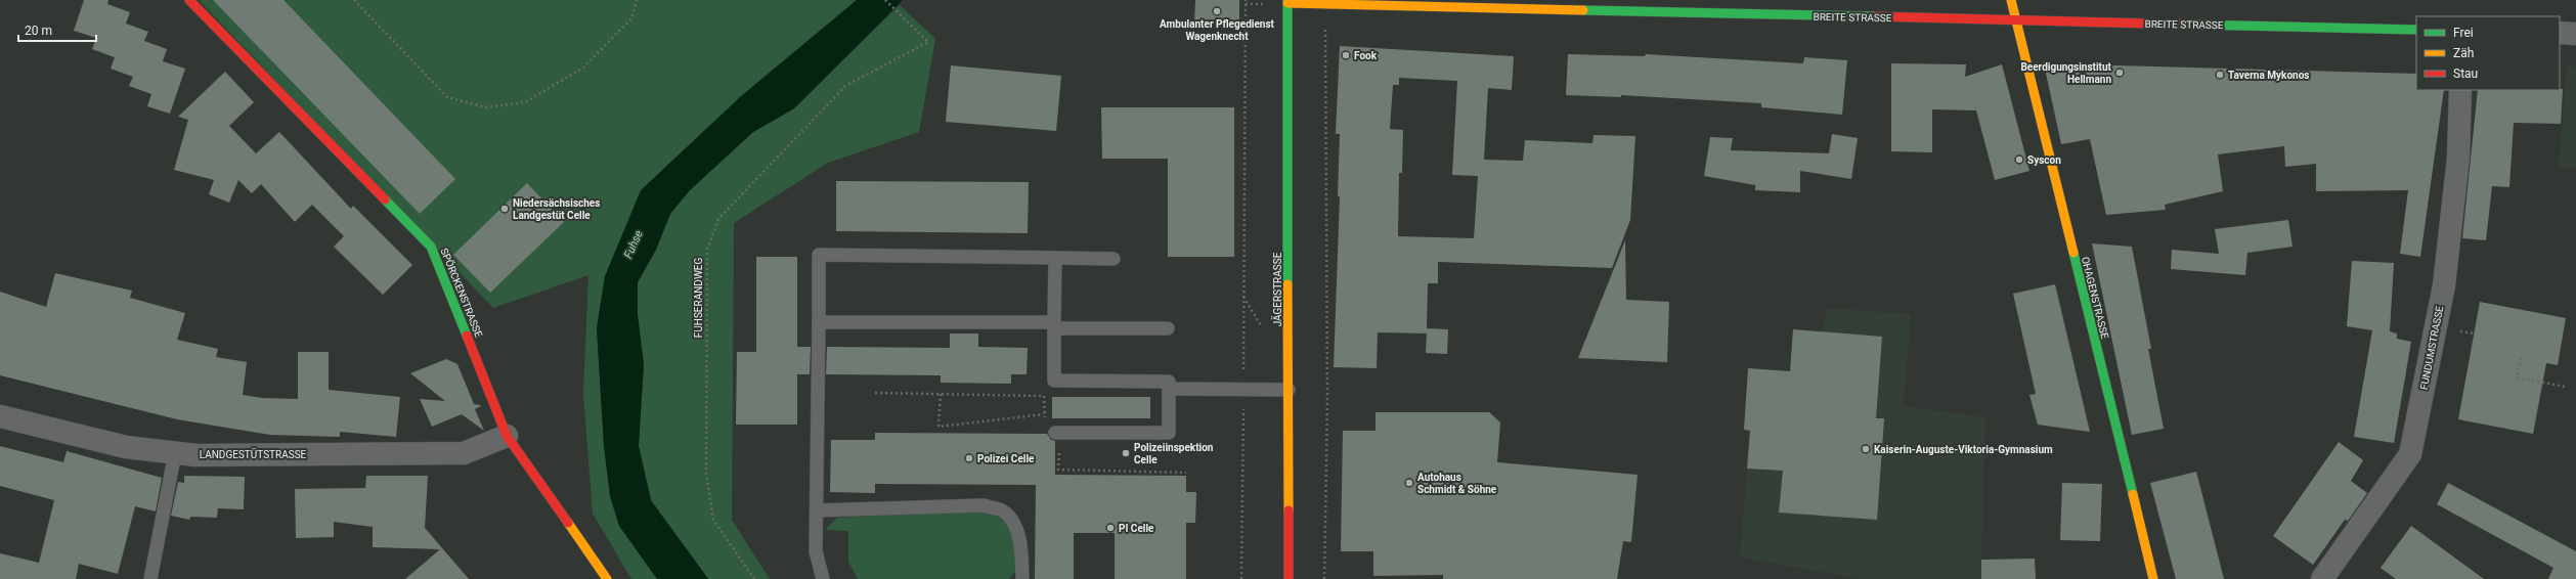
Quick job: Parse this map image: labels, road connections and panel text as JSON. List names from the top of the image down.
{
  "streets": {
    "street": [
      "BREITE STRASSE",
      "JÄGERSTRASSE",
      "SPÖRCKENSTRASSE",
      "OHAGENSTRASSE",
      "FUNDUMSTRASSE",
      "LANDGESTÜTSTRASSE"
    ],
    "path": ["FUHSERANDWEG"]
  },
  "crossings": [
    ["BREITE STRASSE", "JÄGERSTRASSE"],
    ["BREITE STRASSE", "OHAGENSTRASSE"],
    ["SPÖRCKENSTRASSE", "LANDGESTÜTSTRASSE"]
  ],
  "water": ["Fuhse"],
  "places": [
    "Ambulanter Pflegedienst Wagenknecht",
    "Fook",
    "Beerdigungsinstitut Hellmann",
    "Taverna Mykonos",
    "Syscon",
    "Niedersächsisches Landgestüt Celle",
    "Kaiserin-Auguste-Viktoria-Gymnasium",
    "Polizeiinspektion Celle",
    "Polizei Celle",
    "Autohaus Schmidt & Söhne",
    "PI Celle"
  ],
  "legend": ["Frei", "Zäh", "Stau"],
  "scale_bar": "20 m"
}
